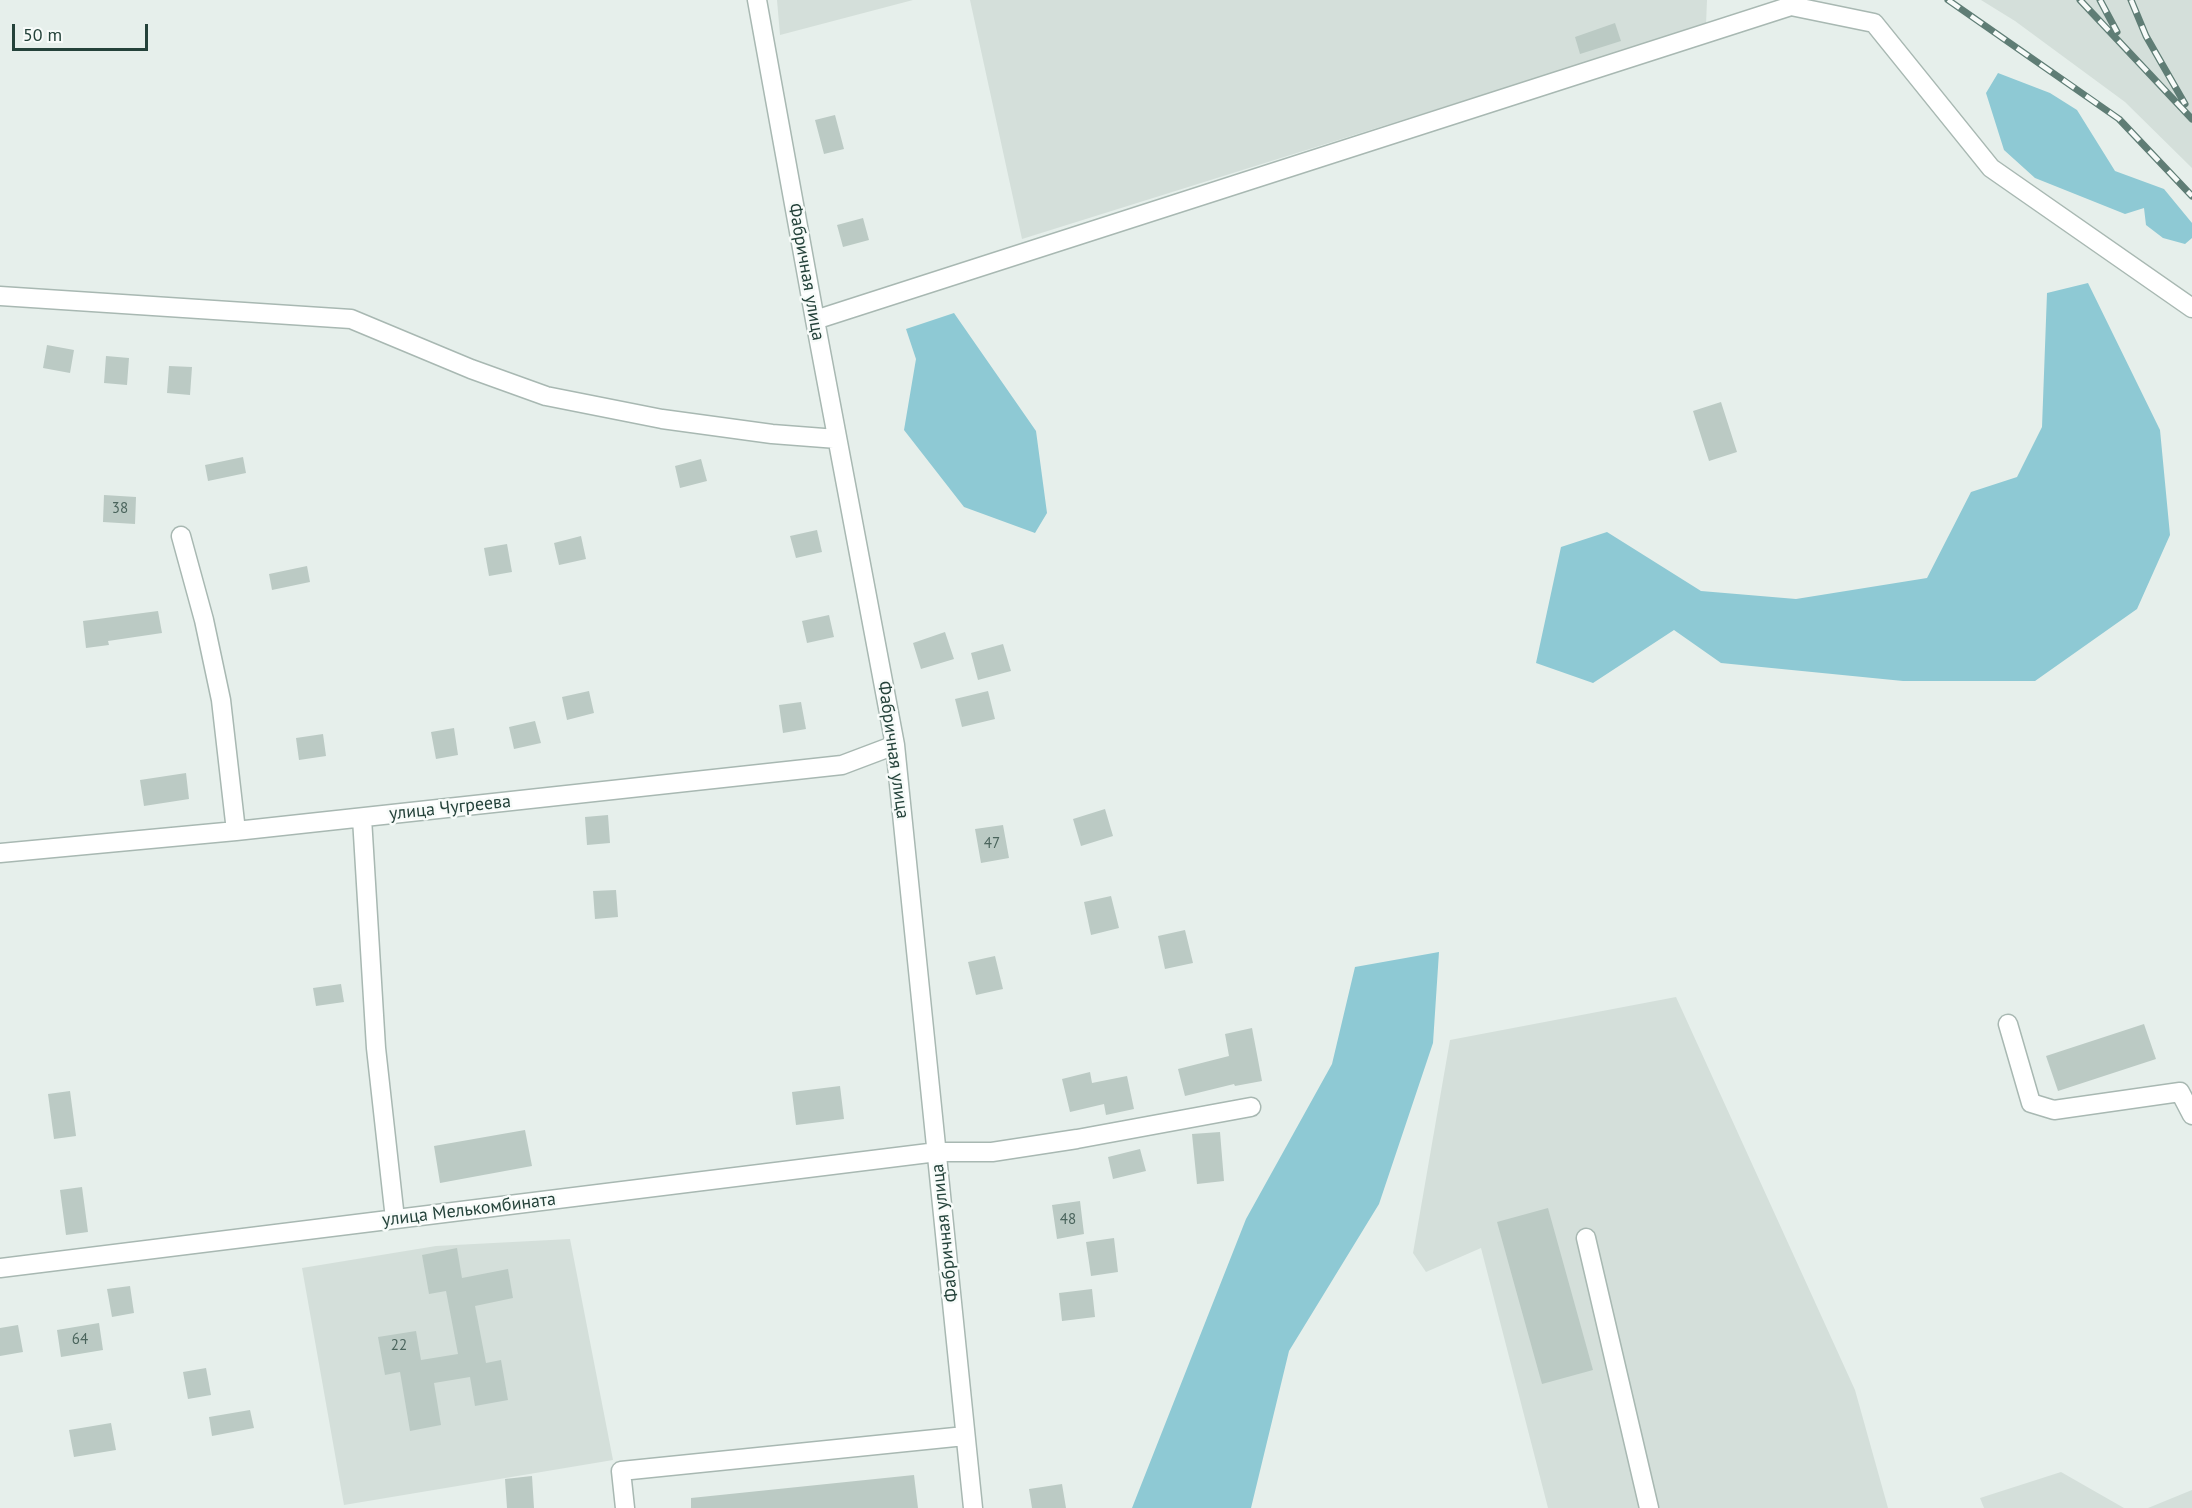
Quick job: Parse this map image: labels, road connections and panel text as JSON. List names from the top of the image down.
{
  "streets": {
    "street": ["Фабричная улица", "улица Чугреева", "улица Мелькомбината"]
  },
  "crossings": [
    ["Фабричная улица", "улица Чугреева"],
    ["Фабричная улица", "улица Мелькомбината"]
  ],
  "house_numbers": [
    "38",
    "47",
    "48",
    "64",
    "22"
  ],
  "scale_bar": "50 m"
}
